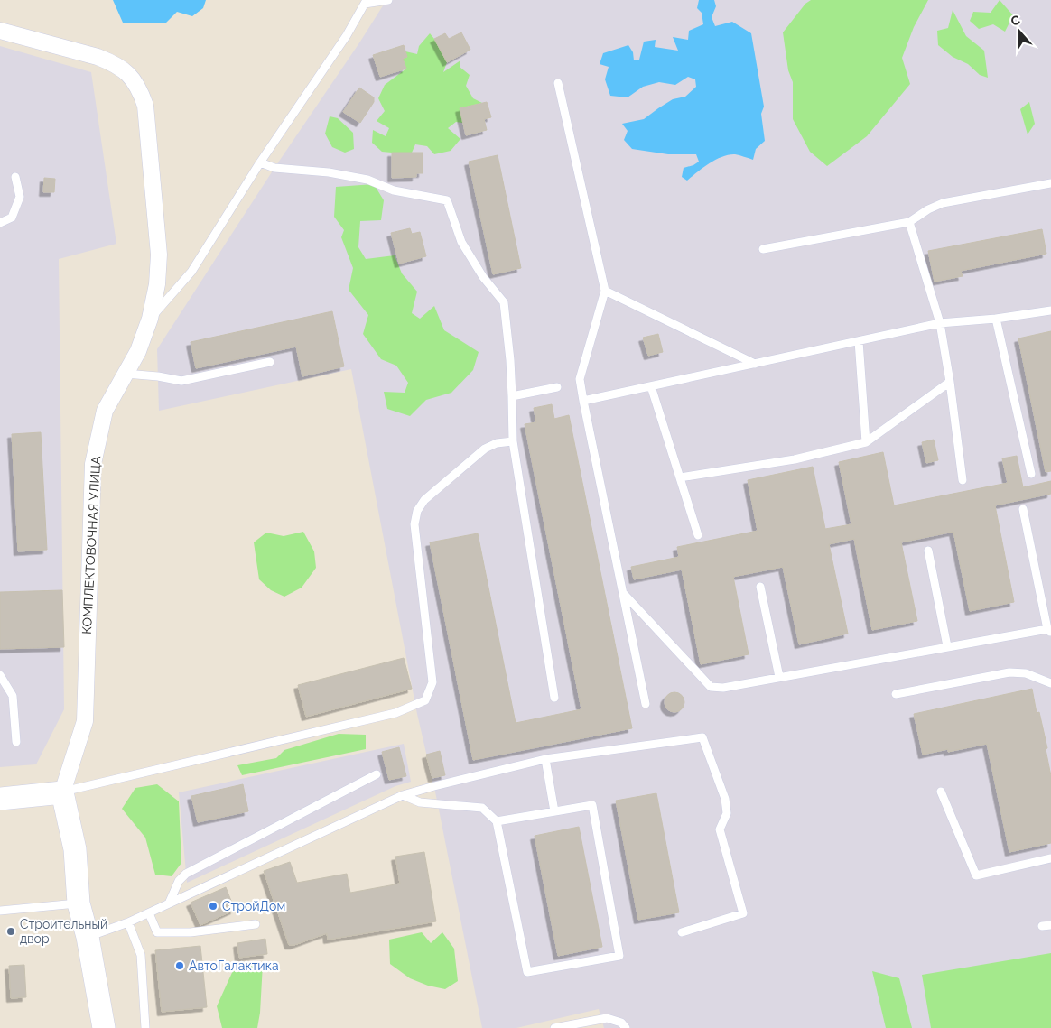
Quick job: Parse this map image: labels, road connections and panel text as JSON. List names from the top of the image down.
{
  "streets": {
    "street": ["КОМПЛЕКТОВОЧНАЯ УЛИЦА"]
  },
  "places": ["СтройДом", "Строительный двор", "АвтоГалактика"],
  "north": "top"
}
